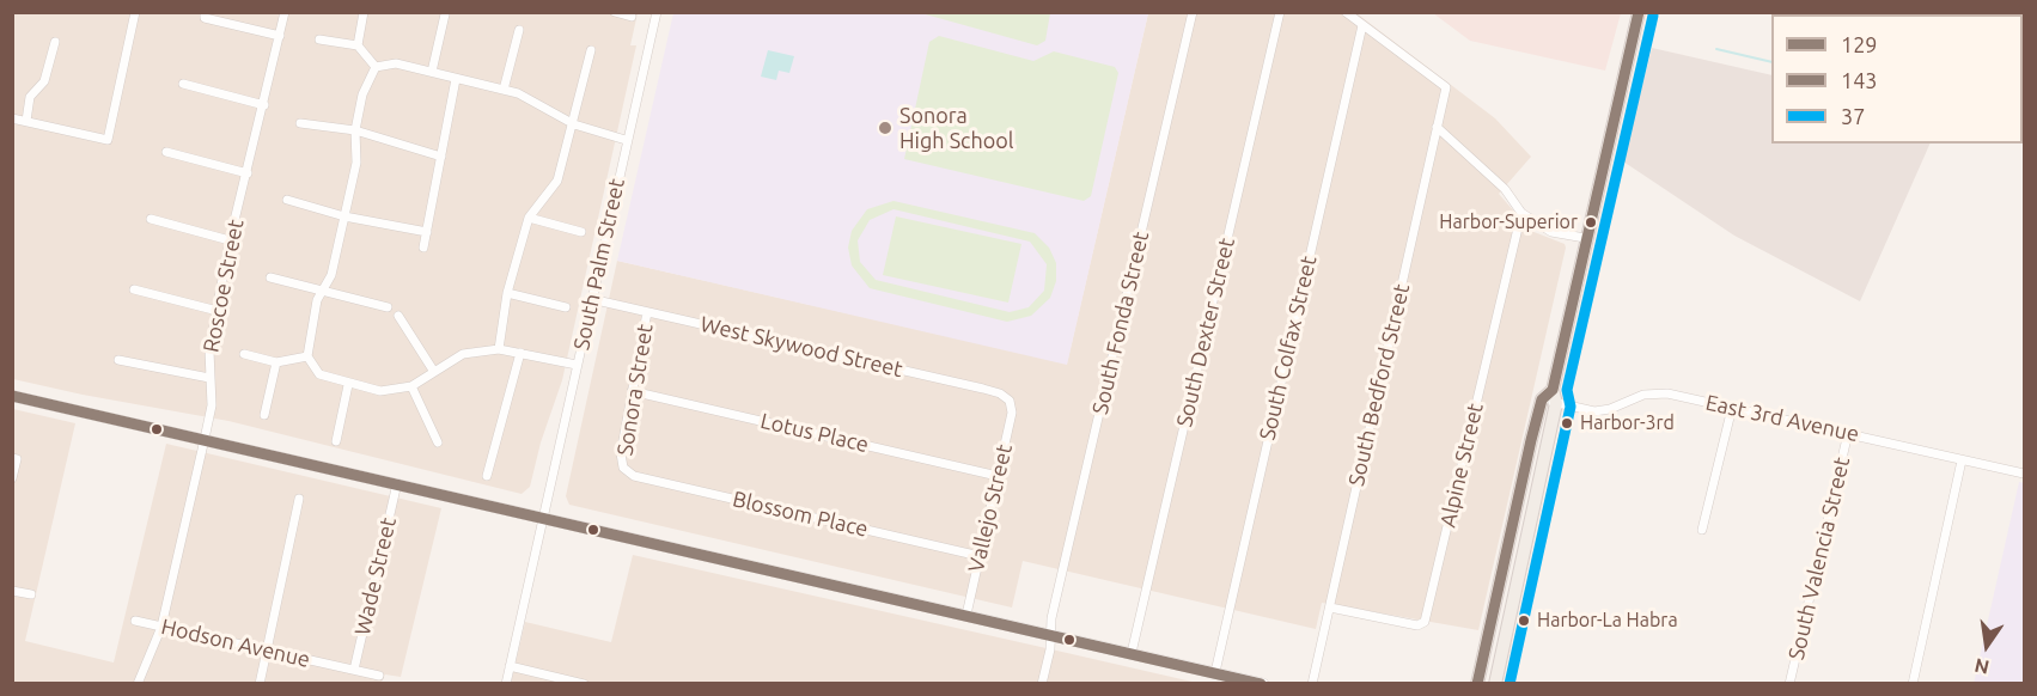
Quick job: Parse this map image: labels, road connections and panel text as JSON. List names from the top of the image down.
{
  "streets": {
    "street": [
      "South Palm Street",
      "Roscoe Street",
      "South Fonda Street",
      "South Dexter Street",
      "West Skywood Street",
      "South Colfax Street",
      "South Bedford Street",
      "Sonora Street",
      "East 3rd Avenue",
      "Lotus Place",
      "Alpine Street",
      "Vallejo Street",
      "Blossom Place",
      "South Valencia Street",
      "Wade Street",
      "Hodson Avenue"
    ]
  },
  "crossings": [
    ["South Palm Street", "West Skywood Street"],
    ["Roscoe Street", "Hodson Avenue"],
    ["West Skywood Street", "Sonora Street"],
    ["West Skywood Street", "Vallejo Street"],
    ["South Colfax Street", "South Bedford Street"],
    ["South Bedford Street", "Alpine Street"],
    ["Sonora Street", "Lotus Place"],
    ["Sonora Street", "Blossom Place"],
    ["East 3rd Avenue", "South Valencia Street"],
    ["Lotus Place", "Vallejo Street"],
    ["Vallejo Street", "Blossom Place"],
    ["Wade Street", "Hodson Avenue"]
  ],
  "places": [
    "Sonora High School",
    "Harbor-Superior",
    "Harbor-3rd",
    "Harbor-La Habra"
  ],
  "lines": ["transit line 143", "transit line 37", "transit line 129"],
  "legend": ["129", "143", "37"],
  "north": "bottom"
}
